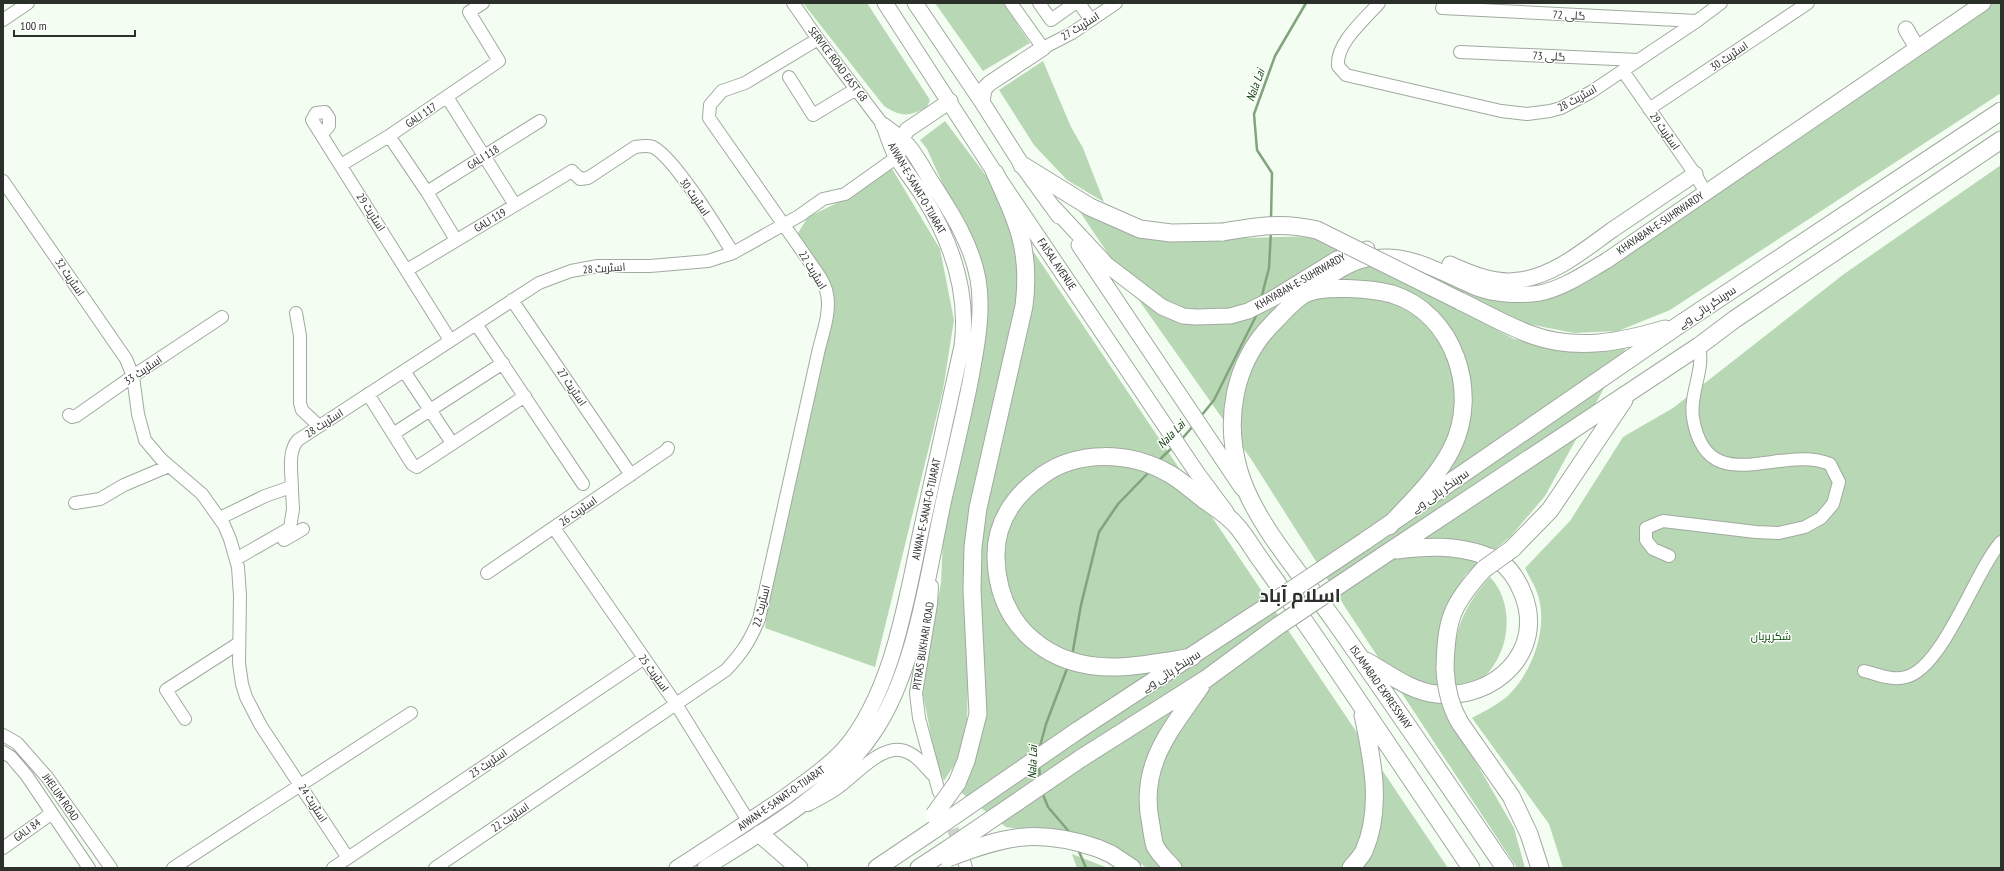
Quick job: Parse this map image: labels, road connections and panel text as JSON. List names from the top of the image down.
{
  "streets": {
    "highway": ["سرینگر ہائی وے", "ISLAMABAD EXPRESSWAY"],
    "main road": ["AIWAN-E-SANAT-O-TIJARAT", "KHAYABAN-E-SUHRWARDY", "FAISAL AVENUE"],
    "street": [
      "گلی 72",
      "اسٹریٹ 27",
      "گلی 73",
      "اسٹریٹ 30",
      "SERVICE ROAD EAST G8",
      "اسٹریٹ 28",
      "GALI 117",
      "اسٹریٹ 29",
      "GALI 118",
      "GALI 119",
      "اسٹریٹ 22",
      "اسٹریٹ 32",
      "اسٹریٹ 33",
      "اسٹریٹ 26",
      "PITRAS BUKHARI ROAD",
      "اسٹریٹ 25",
      "اسٹریٹ 23",
      "JHELUM ROAD",
      "اسٹریٹ 24",
      "GALI 84"
    ]
  },
  "crossings": [
    ["گلی 72", "اسٹریٹ 28"],
    ["اسٹریٹ 27", "اسٹریٹ 28"],
    ["اسٹریٹ 27", "اسٹریٹ 26"],
    ["گلی 73", "اسٹریٹ 28"],
    ["اسٹریٹ 30", "اسٹریٹ 28"],
    ["اسٹریٹ 30", "اسٹریٹ 29"],
    ["اسٹریٹ 30", "GALI 119"],
    ["SERVICE ROAD EAST G8", "AIWAN-E-SANAT-O-TIJARAT"],
    ["SERVICE ROAD EAST G8", "اسٹریٹ 22"],
    ["اسٹریٹ 28", "اسٹریٹ 29"],
    ["اسٹریٹ 28", "AIWAN-E-SANAT-O-TIJARAT"],
    ["اسٹریٹ 28", "اسٹریٹ 22"],
    ["GALI 117", "اسٹریٹ 29"],
    ["اسٹریٹ 29", "GALI 119"],
    ["اسٹریٹ 29", "KHAYABAN-E-SUHRWARDY"],
    ["AIWAN-E-SANAT-O-TIJARAT", "PITRAS BUKHARI ROAD"],
    ["AIWAN-E-SANAT-O-TIJARAT", "اسٹریٹ 25"],
    ["KHAYABAN-E-SUHRWARDY", "ISLAMABAD EXPRESSWAY"],
    ["اسٹریٹ 22", "اسٹریٹ 25"],
    ["اسٹریٹ 32", "اسٹریٹ 33"],
    ["اسٹریٹ 32", "اسٹریٹ 24"],
    ["اسٹریٹ 26", "اسٹریٹ 25"],
    ["اسٹریٹ 25", "اسٹریٹ 23"],
    ["اسٹریٹ 23", "اسٹریٹ 24"],
    ["JHELUM ROAD", "GALI 84"]
  ],
  "districts": ["اسلام آباد"],
  "water": ["Nala Lai"],
  "parks": ["شکرپریاں"],
  "scale_bar": "100 m"
}
